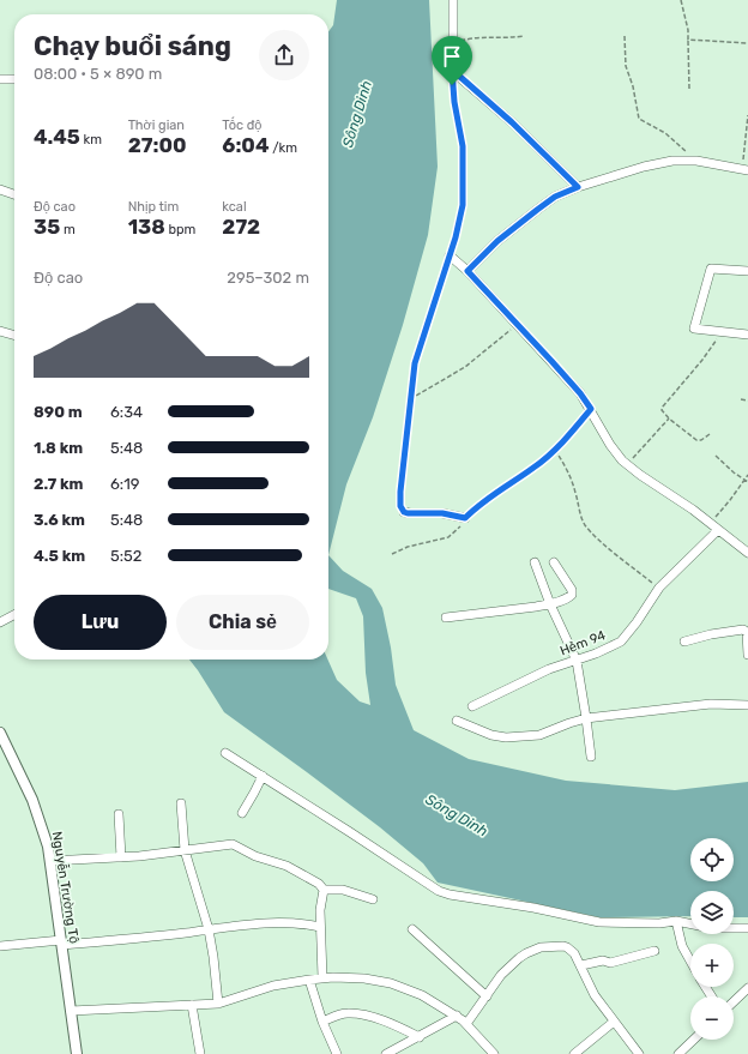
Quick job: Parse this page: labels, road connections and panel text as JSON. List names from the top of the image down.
{
  "streets": {
    "street": ["Hẻm 94", "Nguyễn Trường Tộ"]
  },
  "water": ["Sông Dinh"],
  "page": {
    "heading": ["Chạy buổi sáng", "08:00 · 5 × 890 m"],
    "stats": [
      ["4.45 km"],
      ["Thời gian", "27:00"],
      ["Tốc độ", "6:04 /km"],
      ["Độ cao", "35 m"],
      ["Nhịp tim", "138 bpm"],
      ["kcal", "272"]
    ],
    "chart": ["Độ cao", "295–302 m"],
    "list": [
      {
        "name": "890 m",
        "note": "6:34"
      },
      {
        "name": "1.8 km",
        "note": "5:48"
      },
      {
        "name": "2.7 km",
        "note": "6:19"
      },
      {
        "name": "3.6 km",
        "note": "5:48"
      },
      {
        "name": "4.5 km",
        "note": "5:52"
      }
    ],
    "buttons": ["Lưu", "Chia sẻ"],
    "map_buttons": ["+", "−"]
  }
}
